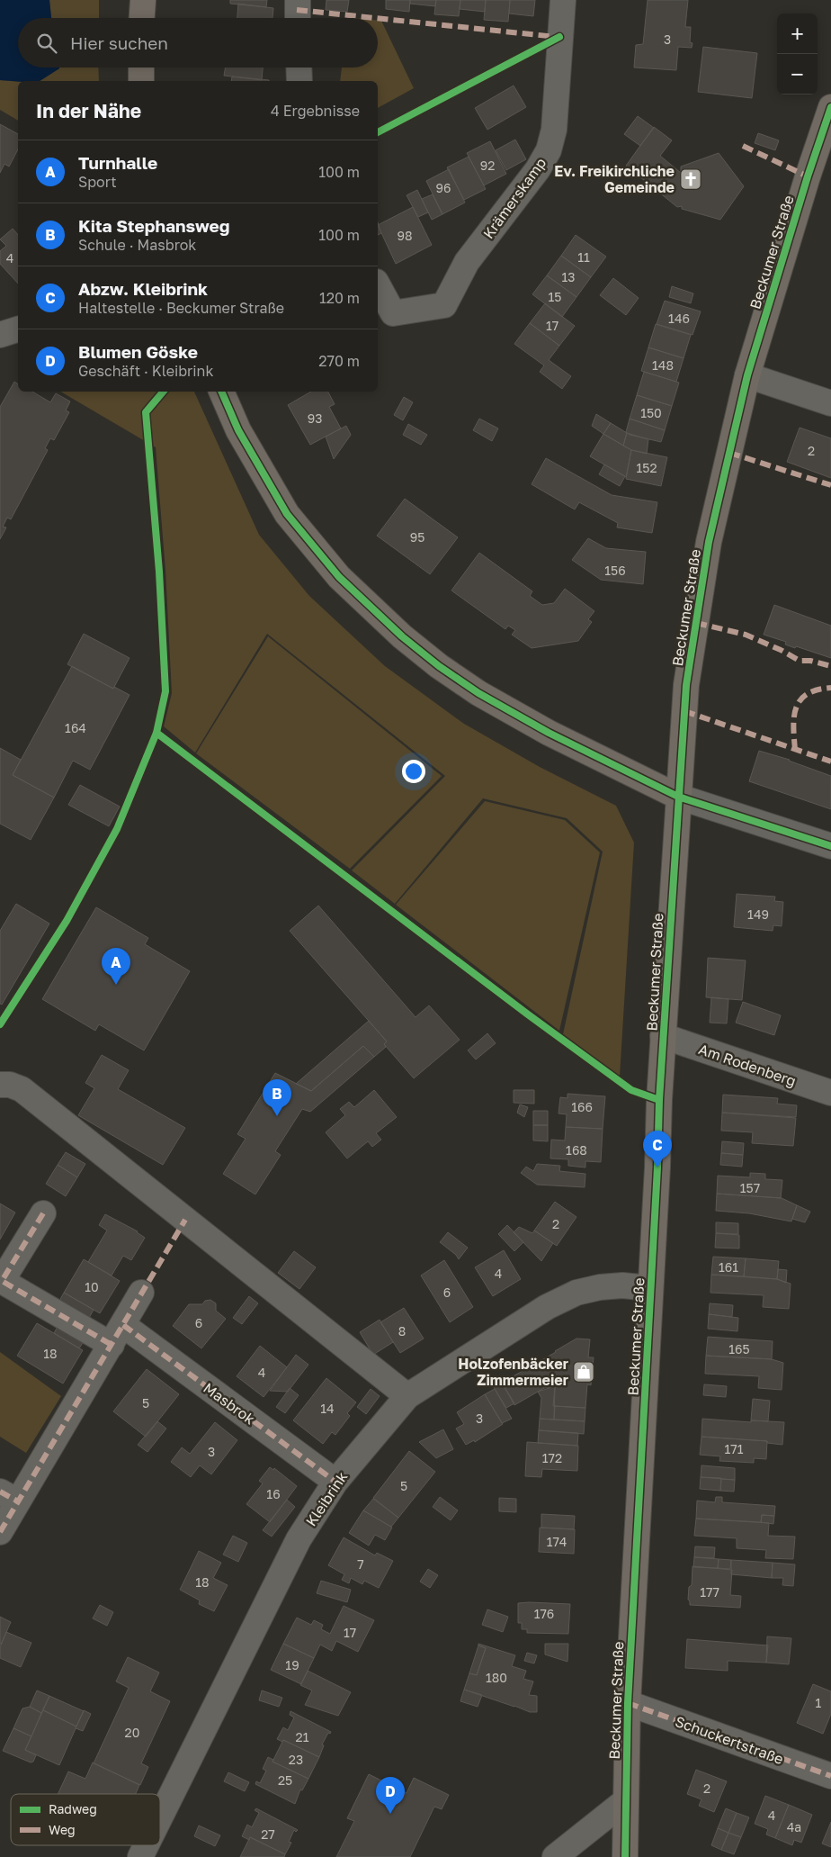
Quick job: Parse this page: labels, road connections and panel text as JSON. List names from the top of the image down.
{
  "streets": {
    "main road": ["Beckumer Straße"],
    "street": [
      "Krämerskamp",
      "Am Rodenberg",
      "Masbrok",
      "Kleibrink",
      "Schuckertstraße"
    ]
  },
  "crossings": [
    ["Beckumer Straße", "Am Rodenberg"],
    ["Beckumer Straße", "Kleibrink"],
    ["Beckumer Straße", "Schuckertstraße"],
    ["Masbrok", "Kleibrink"]
  ],
  "places": {
    "church": ["Ev. Freikirchliche Gemeinde"],
    "shop": ["Holzofenbäcker Zimmermeier"]
  },
  "house_numbers": [
    "3",
    "92",
    "96",
    "98",
    "11",
    "4",
    "13",
    "15",
    "146",
    "17",
    "148",
    "150",
    "93",
    "2",
    "152",
    "95",
    "156",
    "164",
    "149",
    "166",
    "168",
    "157",
    "2",
    "161",
    "4",
    "10",
    "6",
    "6",
    "8",
    "165",
    "18",
    "4",
    "5",
    "14",
    "3",
    "171",
    "3",
    "172",
    "5",
    "16",
    "174",
    "7",
    "18",
    "177",
    "176",
    "17",
    "19",
    "180",
    "1",
    "20",
    "21",
    "23",
    "25",
    "2",
    "4",
    "4a",
    "27"
  ],
  "legend": ["Radweg", "Weg"],
  "page": {
    "map_buttons": ["+", "−"],
    "search": "Hier suchen",
    "heading": ["In der Nähe", "4 Ergebnisse"],
    "list": [
      {
        "mark": "A",
        "name": "Turnhalle",
        "note": "Sport",
        "value": "100 m"
      },
      {
        "mark": "B",
        "name": "Kita Stephansweg",
        "note": "Schule · Masbrok",
        "value": "100 m"
      },
      {
        "mark": "C",
        "name": "Abzw. Kleibrink",
        "note": "Haltestelle · Beckumer Straße",
        "value": "120 m"
      },
      {
        "mark": "D",
        "name": "Blumen Göske",
        "note": "Geschäft · Kleibrink",
        "value": "270 m"
      }
    ],
    "pins": [
      "A",
      "B",
      "C",
      "D"
    ]
  }
}
